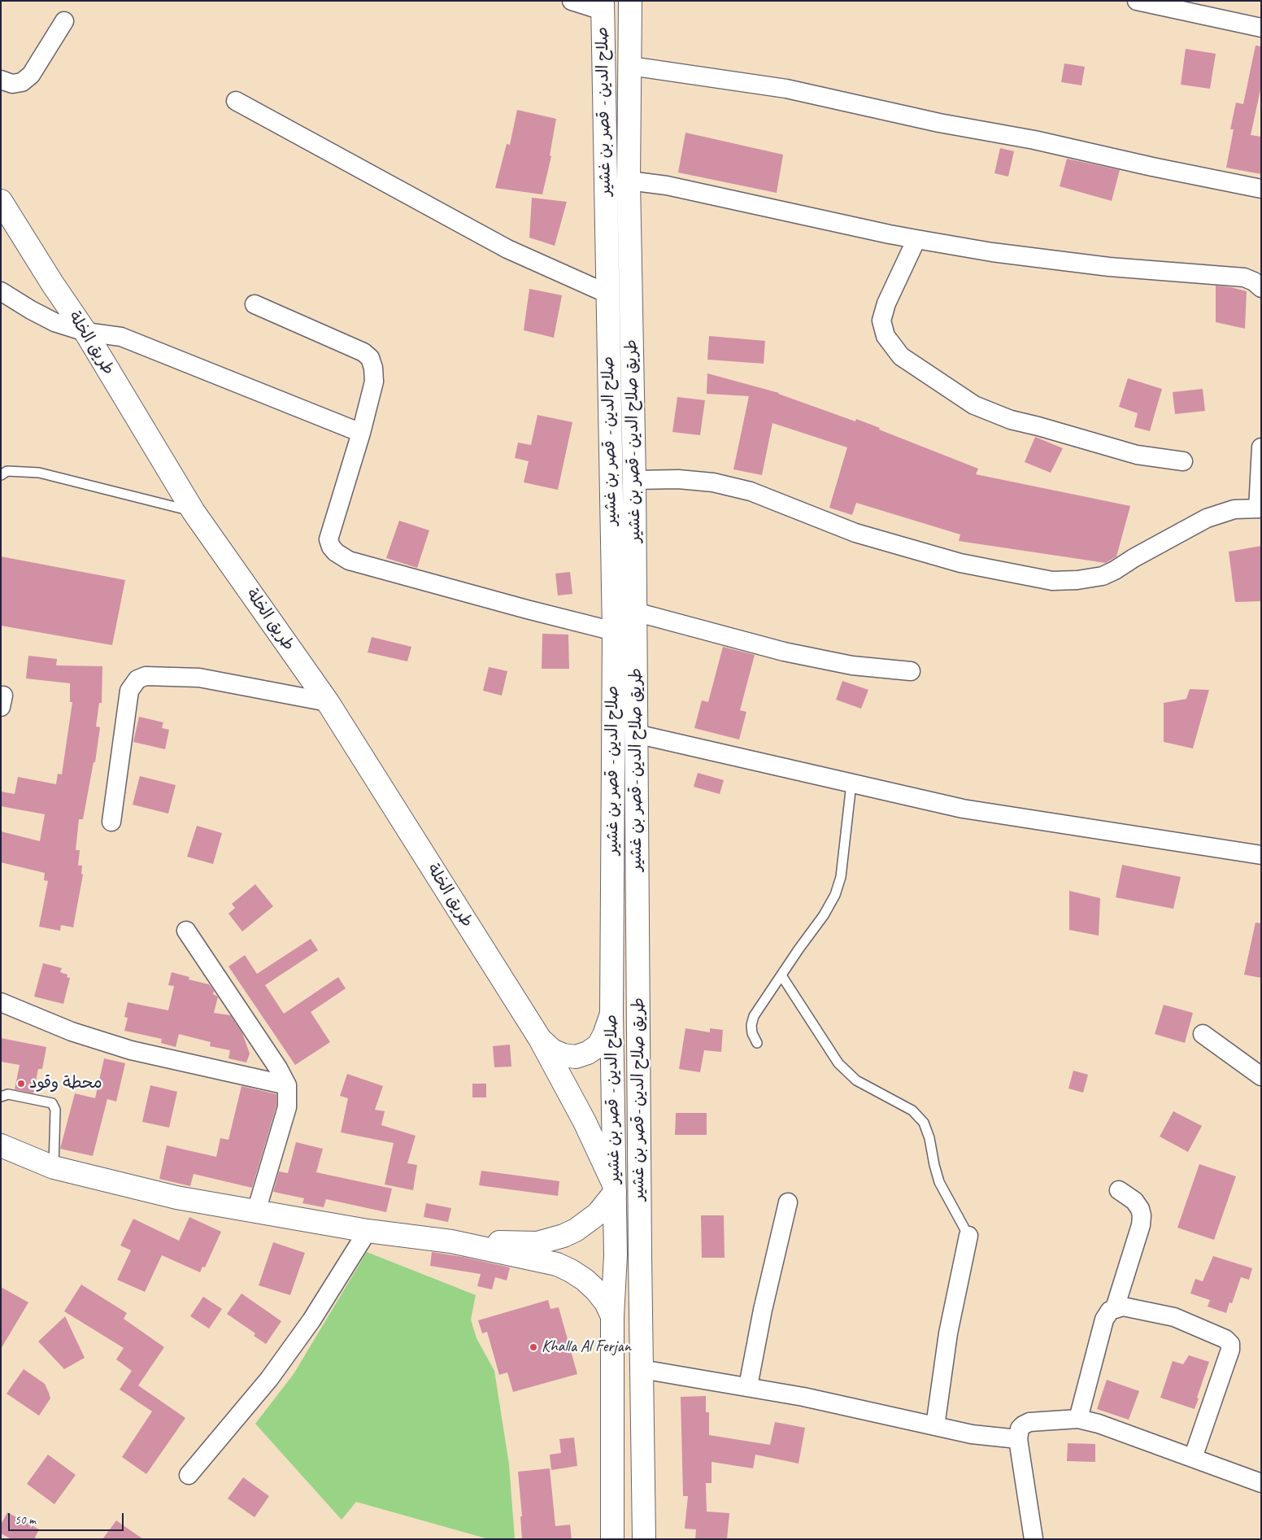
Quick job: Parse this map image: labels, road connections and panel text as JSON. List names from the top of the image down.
{
  "streets": {
    "main road": ["صلاح الدين - قصر بن غشير", "طريق الخلة", "طريق صلاح الدين -قصر بن غشير"]
  },
  "crossings": [
    ["صلاح الدين - قصر بن غشير", "طريق الخلة"]
  ],
  "places": ["محطة وقود", "Khalla Al Ferjan"],
  "scale_bar": "50 m"
}
